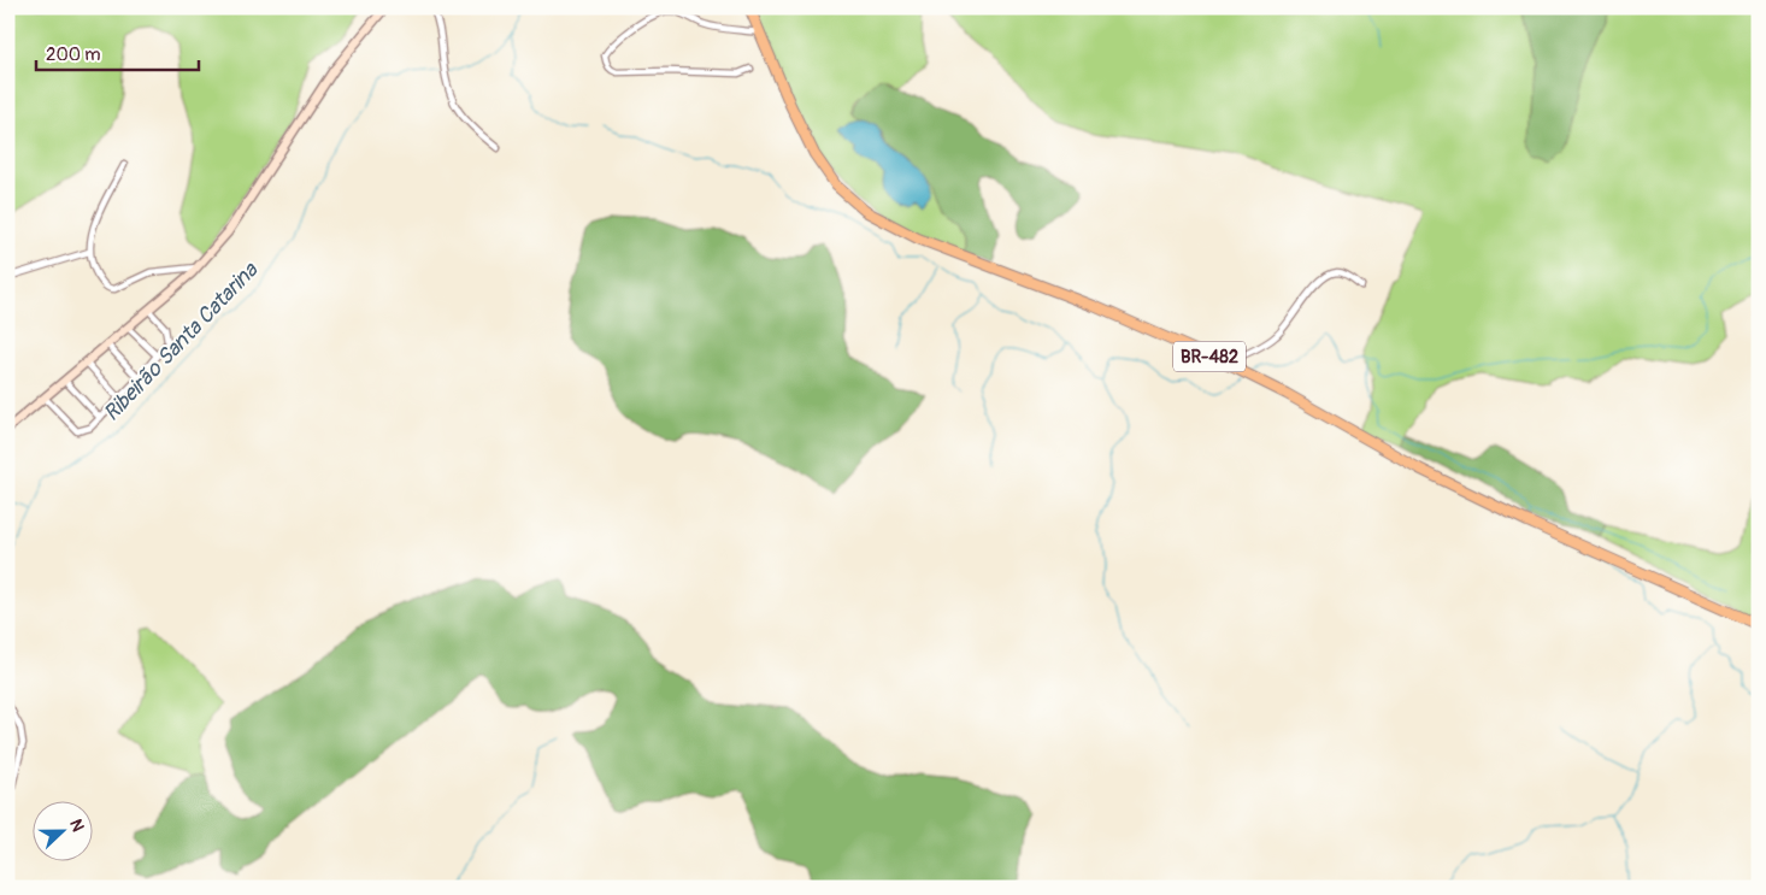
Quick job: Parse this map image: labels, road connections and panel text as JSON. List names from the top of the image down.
{
  "streets": {
    "highway": ["BR-482"]
  },
  "water": ["Ribeirão Santa Catarina"],
  "scale_bar": "200 m",
  "north": "right"
}
